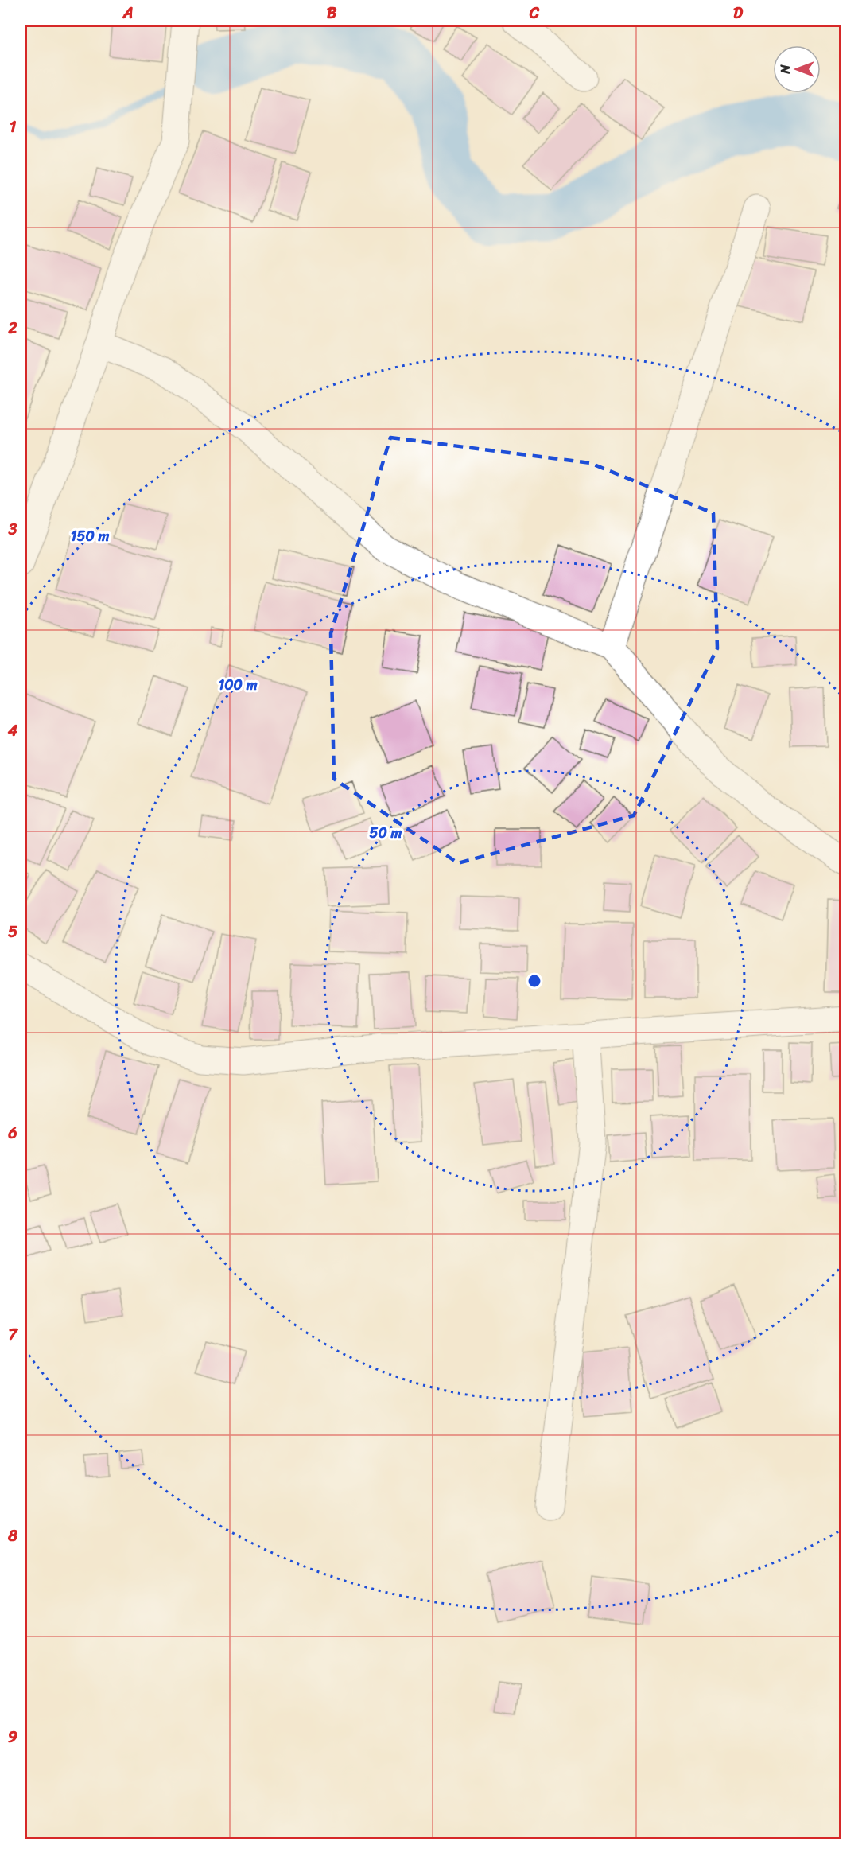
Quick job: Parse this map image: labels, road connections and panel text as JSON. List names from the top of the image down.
{
  "north": "left",
  "grid": {
    "columns": [
      "A",
      "B",
      "C",
      "D"
    ],
    "rows": [
      "1",
      "2",
      "3",
      "4",
      "5",
      "6",
      "7",
      "8",
      "9"
    ]
  },
  "rings": ["150 m", "100 m", "50 m"]
}
